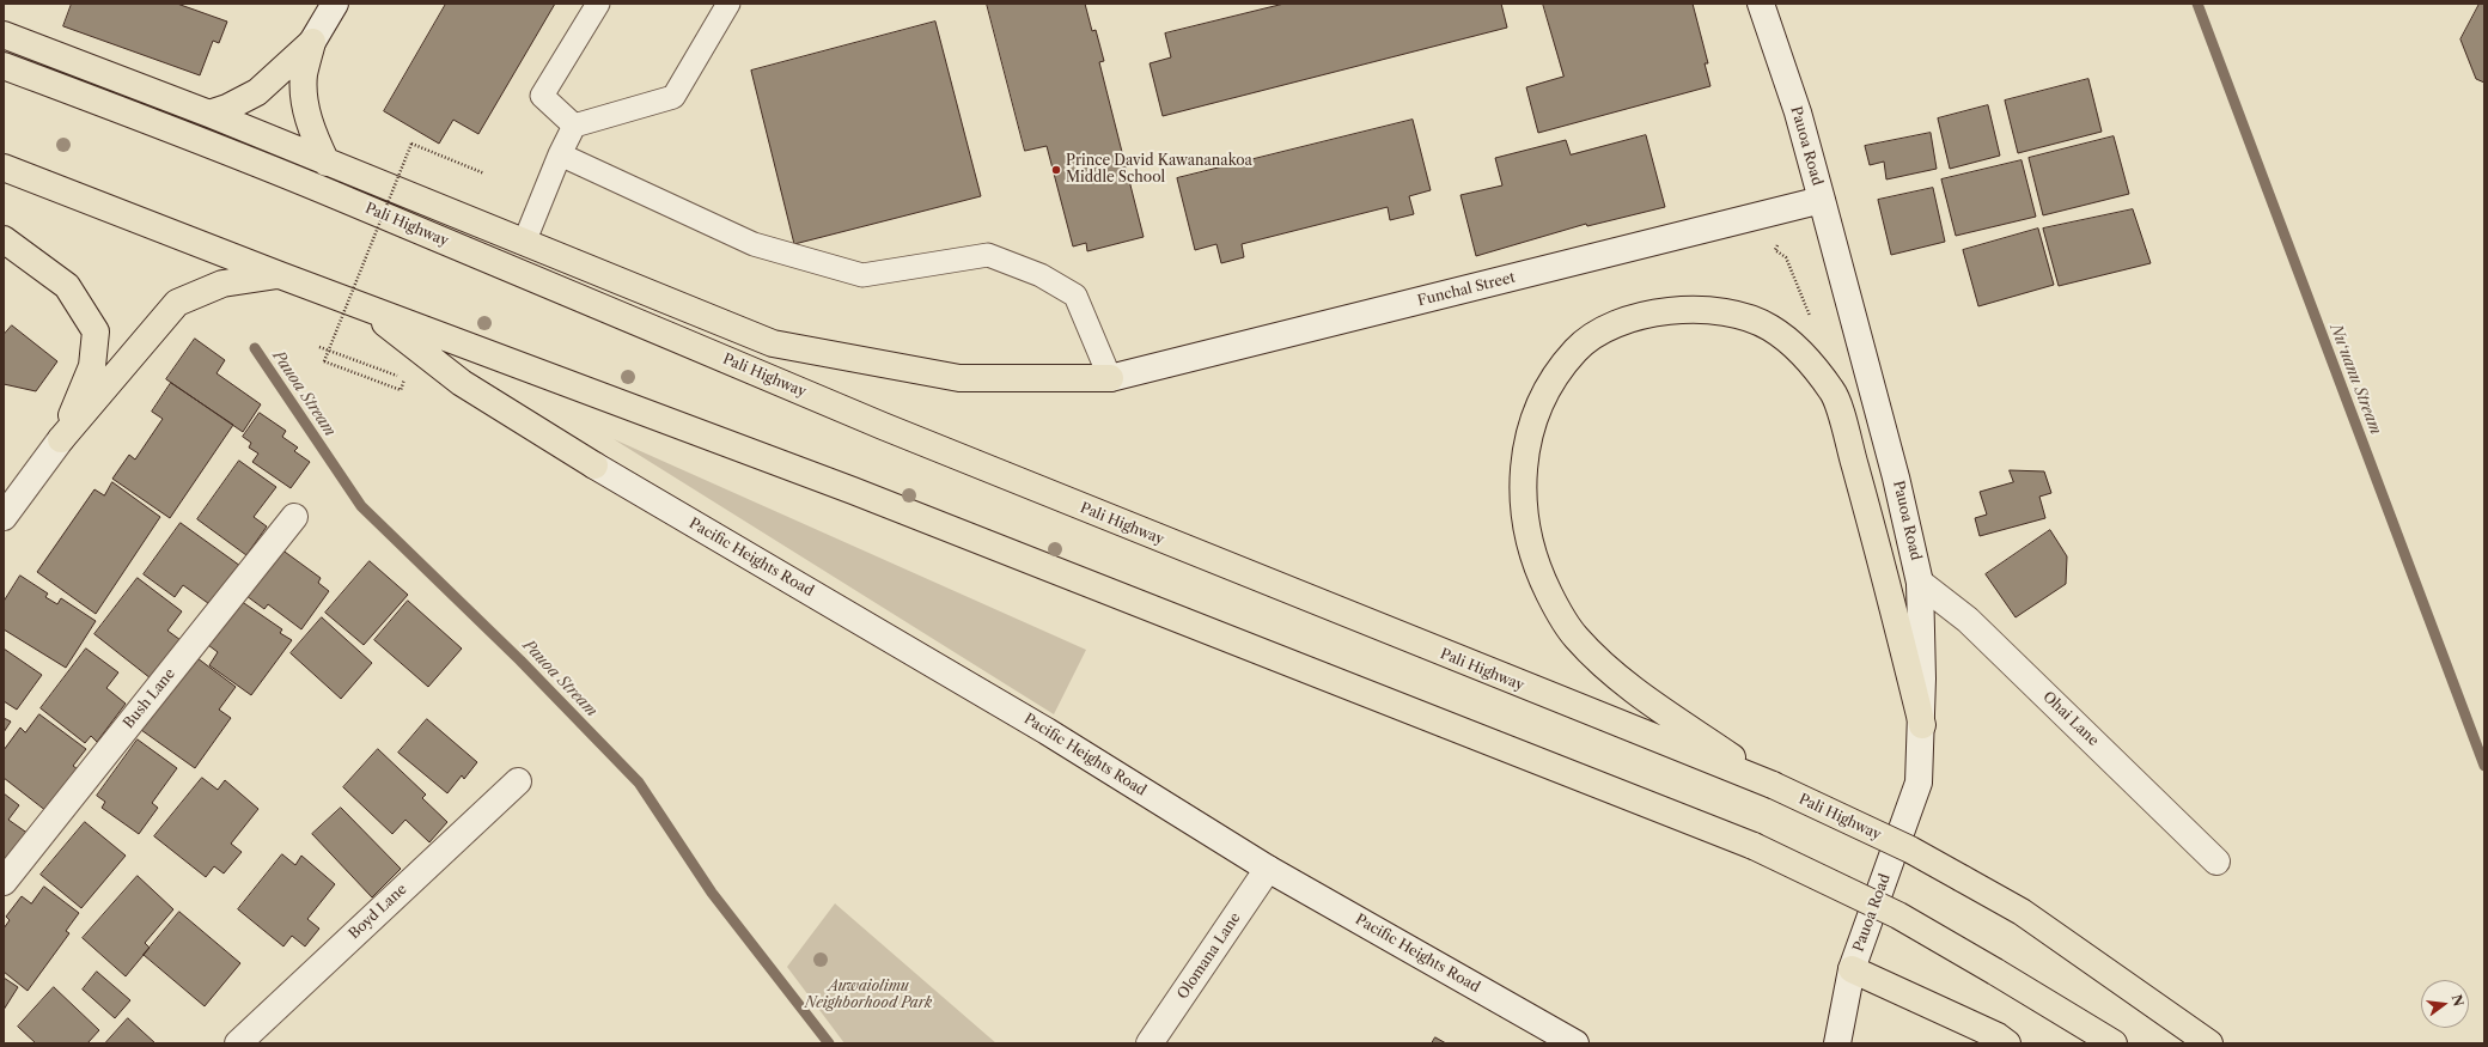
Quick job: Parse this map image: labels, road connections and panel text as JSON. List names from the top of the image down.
{
  "streets": {
    "highway": ["Pali Highway"],
    "main road": [
      "Pauoa Road",
      "Funchal Street",
      "Pacific Heights Road",
      "Bush Lane",
      "Ohai Lane",
      "Boyd Lane",
      "Olomana Lane"
    ]
  },
  "crossings": [
    ["Pauoa Road", "Funchal Street"],
    ["Pauoa Road", "Ohai Lane"],
    ["Pacific Heights Road", "Olomana Lane"]
  ],
  "water": ["Nuʻuanu Stream", "Pauoa Stream"],
  "parks": ["Auwaiolimu Neighborhood Park"],
  "places": ["Prince David Kawananakoa Middle School"],
  "north": "right"
}
